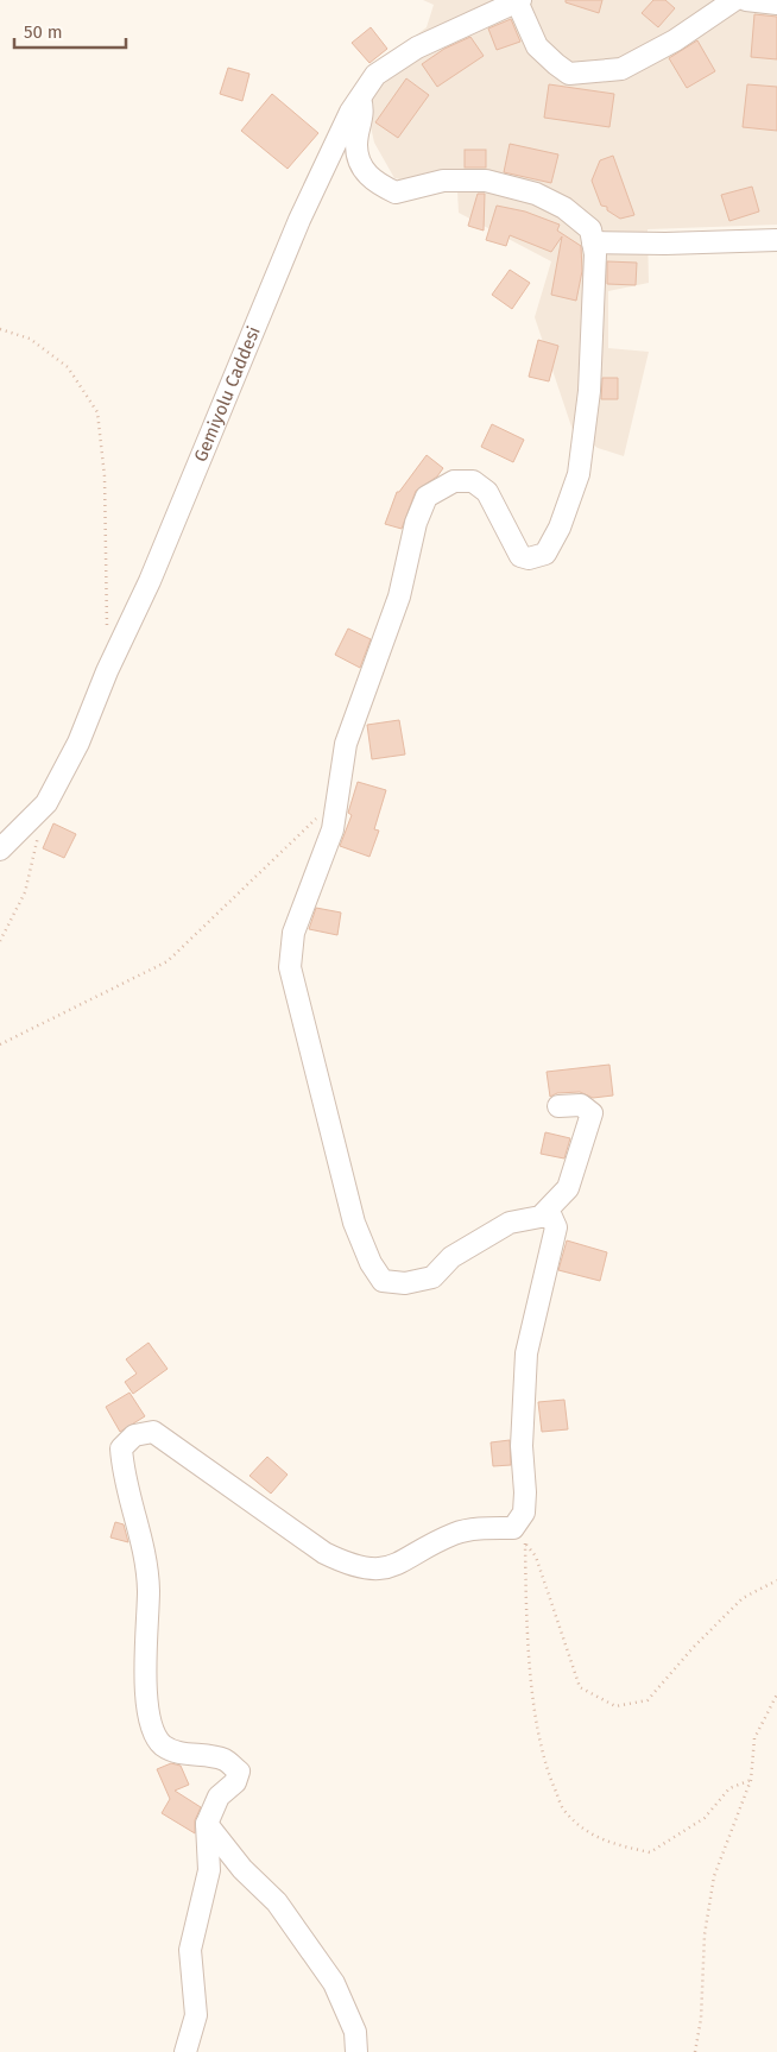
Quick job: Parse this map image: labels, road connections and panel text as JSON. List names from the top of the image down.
{
  "streets": {
    "street": ["Gemiyolu Caddesi"]
  },
  "scale_bar": "50 m"
}
